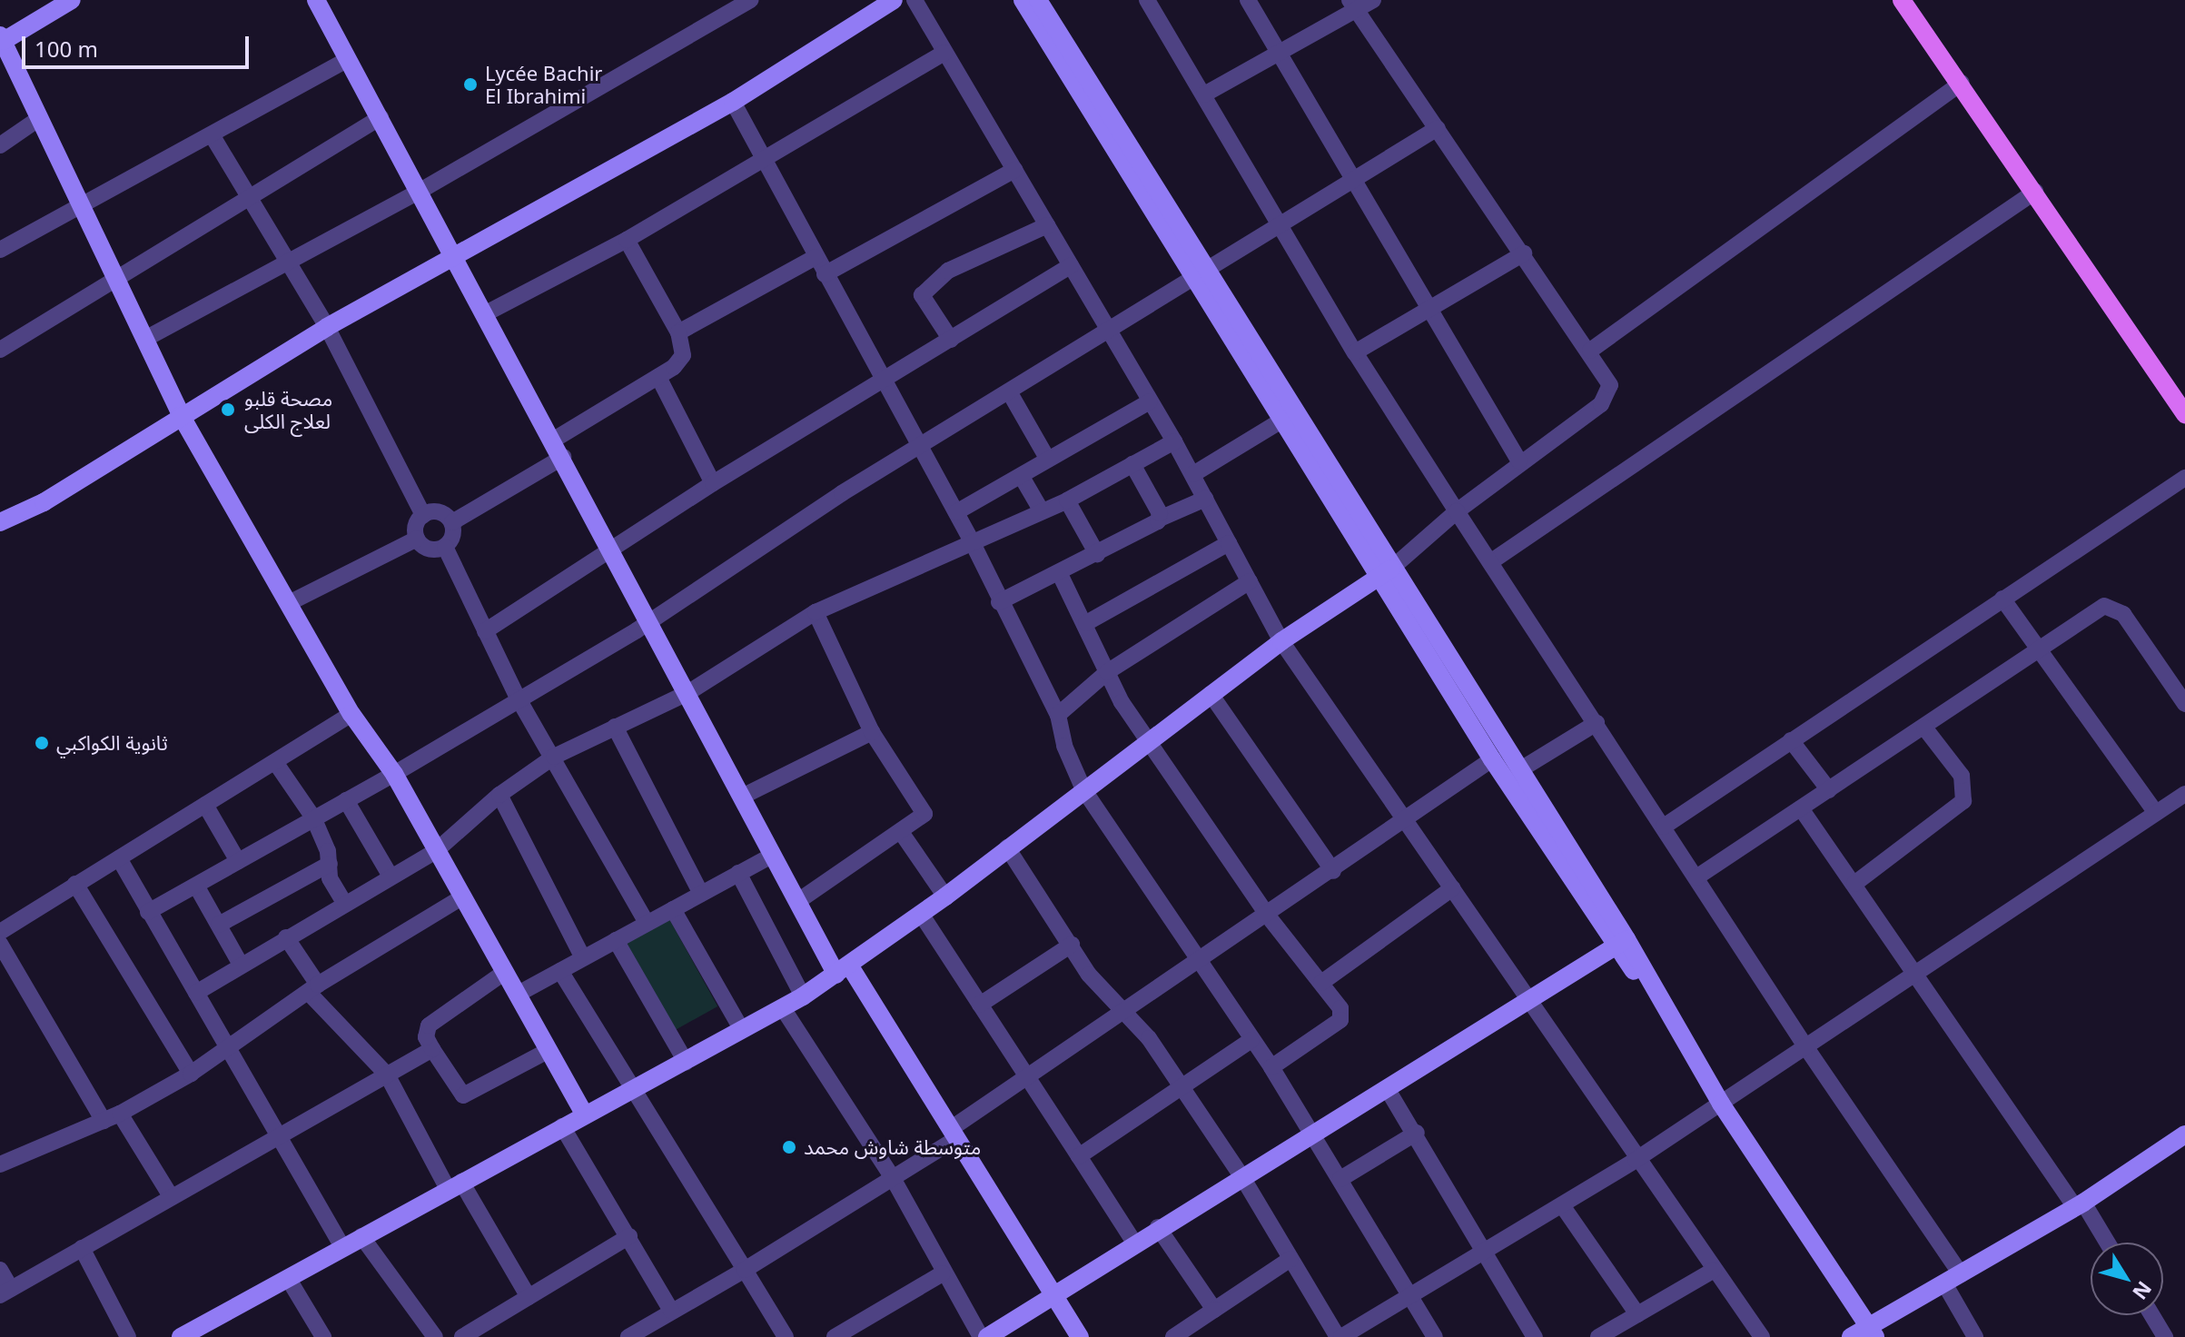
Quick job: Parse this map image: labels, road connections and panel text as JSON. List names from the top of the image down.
{
  "places": [
    "Lycée Bachir El Ibrahimi",
    "مصحة قلبو لعلاج الكلى",
    "ثانوية الكواكبي",
    "متوسطة شاوش محمد"
  ],
  "scale_bar": "100 m",
  "north": "bottom right"
}
